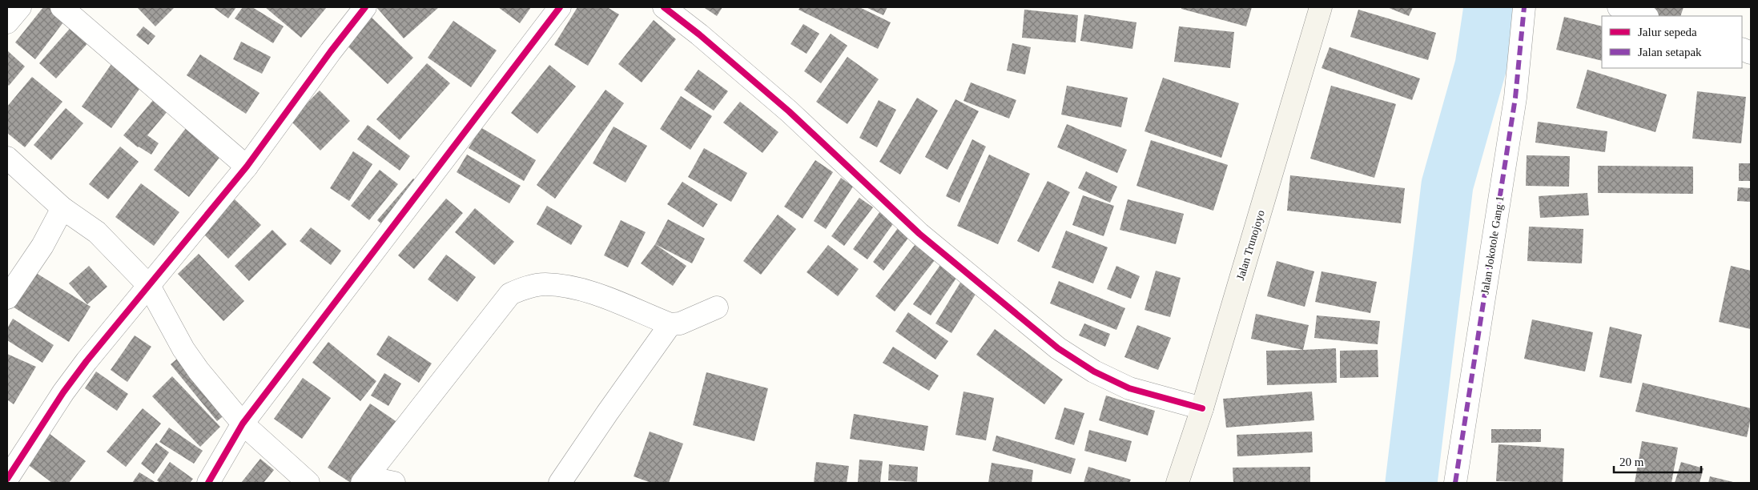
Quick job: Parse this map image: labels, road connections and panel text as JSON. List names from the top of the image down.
{
  "streets": {
    "main road": ["Jalan Trunojoyo"],
    "street": ["Jalan Jokotole Gang 1"]
  },
  "legend": ["Jalur sepeda", "Jalan setapak"],
  "scale_bar": "20 m"
}
